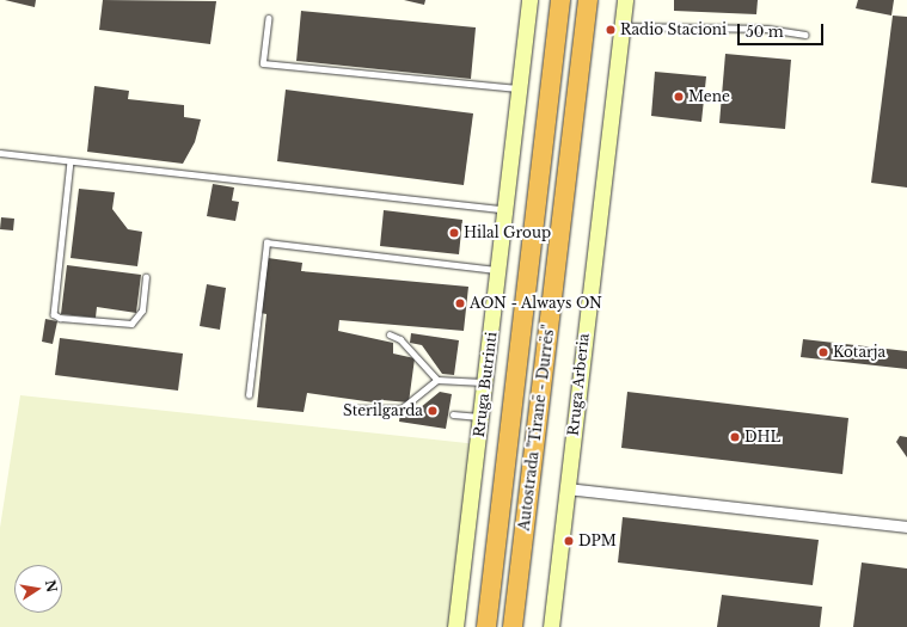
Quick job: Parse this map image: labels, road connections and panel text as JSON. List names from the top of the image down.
{
  "streets": {
    "highway": ["Autostrada \"Tiranë - Durrës\""],
    "main road": ["Rruga Butrinti", "Rruga Arberia"]
  },
  "places": [
    "Radio Stacioni",
    "Mene",
    "Hilal Group",
    "AON - Always ON",
    "Kotarja",
    "Sterilgarda",
    "DHL",
    "DPM"
  ],
  "scale_bar": "50 m",
  "north": "right"
}
